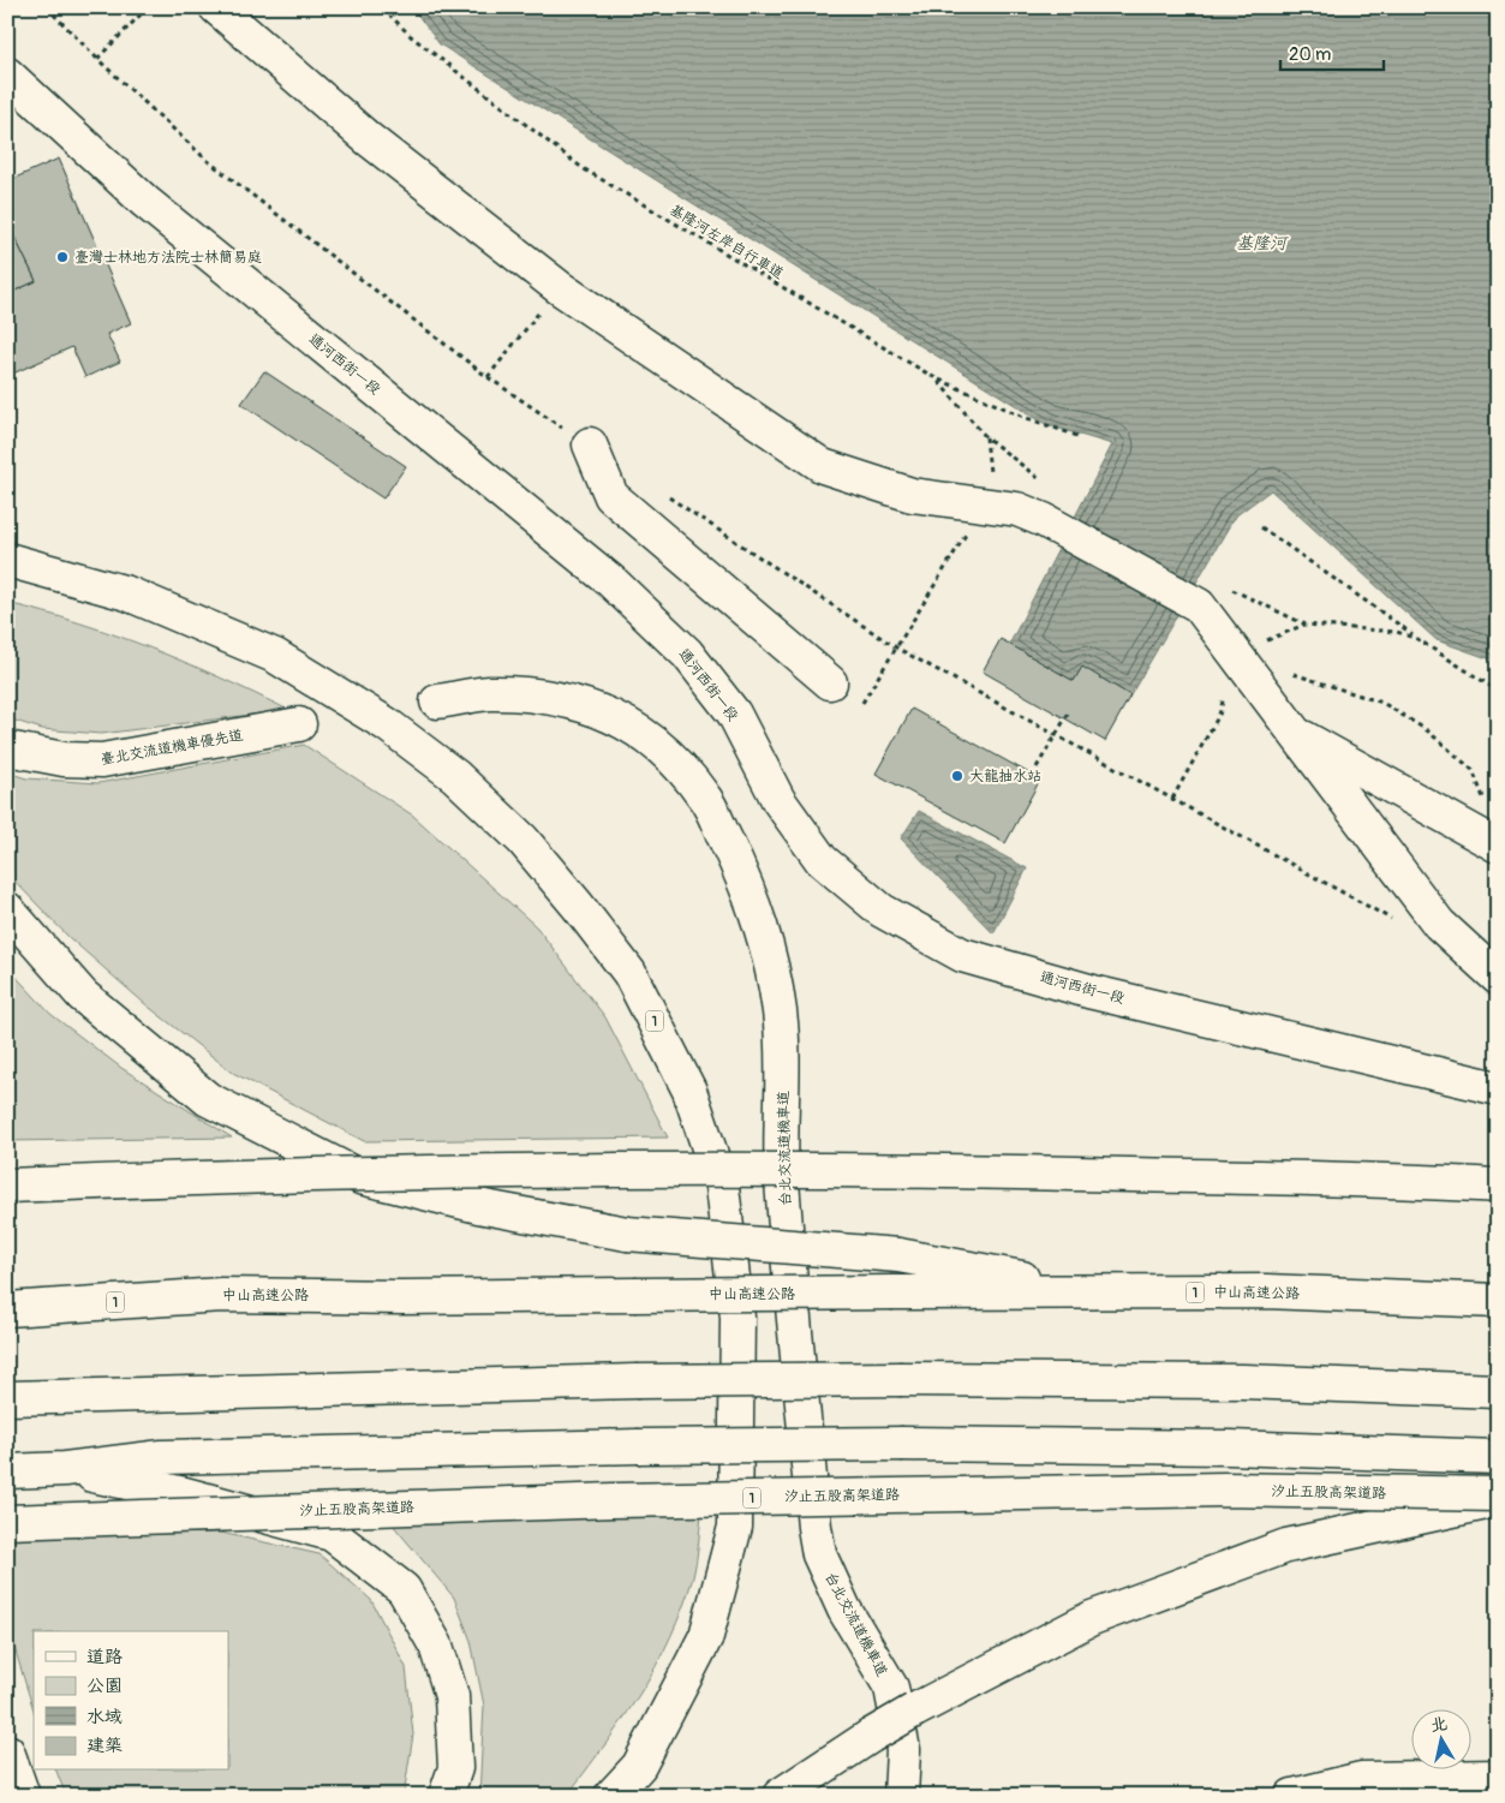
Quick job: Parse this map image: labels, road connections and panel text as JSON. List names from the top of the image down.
{
  "streets": {
    "main road": [
      "通河西街一段",
      "臺北交流道機車優先道",
      "1",
      "台北交流道機車道",
      "中山高速公路",
      "汐止五股高架道路"
    ],
    "path": ["基隆河左岸自行車道"]
  },
  "water": ["基隆河"],
  "places": ["臺灣士林地方法院士林簡易庭", "大龍抽水站"],
  "legend": [
    "道路",
    "公園",
    "水域",
    "建築"
  ],
  "scale_bar": "20 m",
  "north": "top"
}
